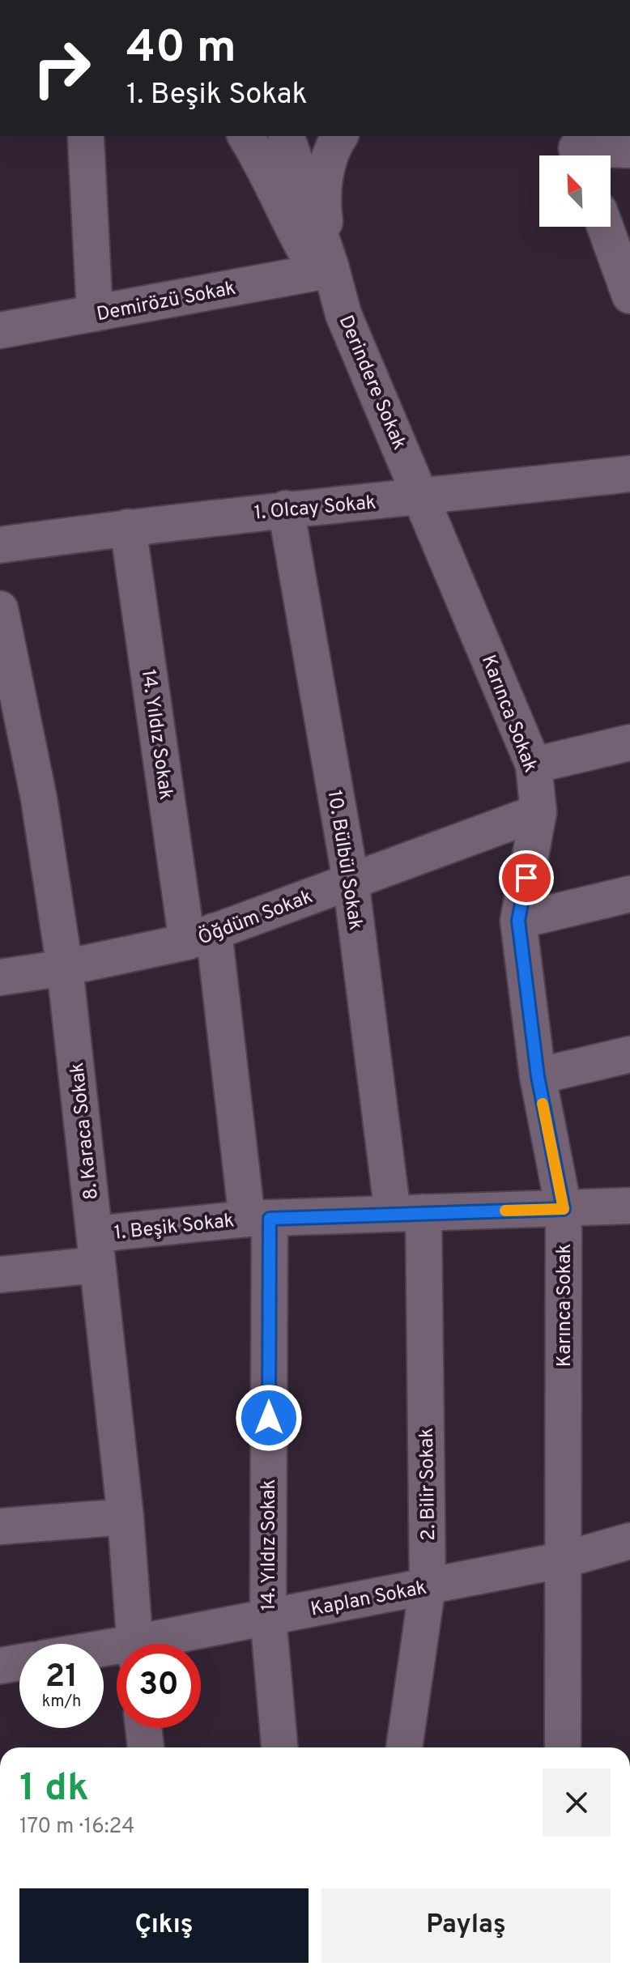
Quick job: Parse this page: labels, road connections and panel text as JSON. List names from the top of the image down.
{
  "streets": {
    "street": [
      "Demirözü Sokak",
      "Derindere Sokak",
      "1. Olcay Sokak",
      "Karınca Sokak",
      "14. Yıldız Sokak",
      "10. Bülbül Sokak",
      "Öğdüm Sokak",
      "8. Karaca Sokak",
      "1. Beşik Sokak",
      "2. Bilir Sokak",
      "Kaplan Sokak"
    ]
  },
  "crossings": [
    ["Demirözü Sokak", "Derindere Sokak"],
    ["Derindere Sokak", "1. Olcay Sokak"],
    ["Derindere Sokak", "Karınca Sokak"],
    ["1. Olcay Sokak", "Karınca Sokak"],
    ["1. Olcay Sokak", "14. Yıldız Sokak"],
    ["1. Olcay Sokak", "10. Bülbül Sokak"],
    ["Karınca Sokak", "Öğdüm Sokak"],
    ["Karınca Sokak", "1. Beşik Sokak"],
    ["Karınca Sokak", "Kaplan Sokak"],
    ["14. Yıldız Sokak", "Öğdüm Sokak"],
    ["14. Yıldız Sokak", "1. Beşik Sokak"],
    ["14. Yıldız Sokak", "Kaplan Sokak"],
    ["10. Bülbül Sokak", "Öğdüm Sokak"],
    ["10. Bülbül Sokak", "1. Beşik Sokak"],
    ["10. Bülbül Sokak", "2. Bilir Sokak"],
    ["Öğdüm Sokak", "8. Karaca Sokak"],
    ["8. Karaca Sokak", "1. Beşik Sokak"],
    ["1. Beşik Sokak", "2. Bilir Sokak"],
    ["2. Bilir Sokak", "Kaplan Sokak"]
  ],
  "north": "top left",
  "page": {
    "turn": ["40 m", "1. Beşik Sokak"],
    "speed": "21 km/h",
    "limit": "30",
    "heading": ["1 dk", "170 m · 16:24"],
    "buttons": ["Çıkış", "Paylaş"]
  }
}
